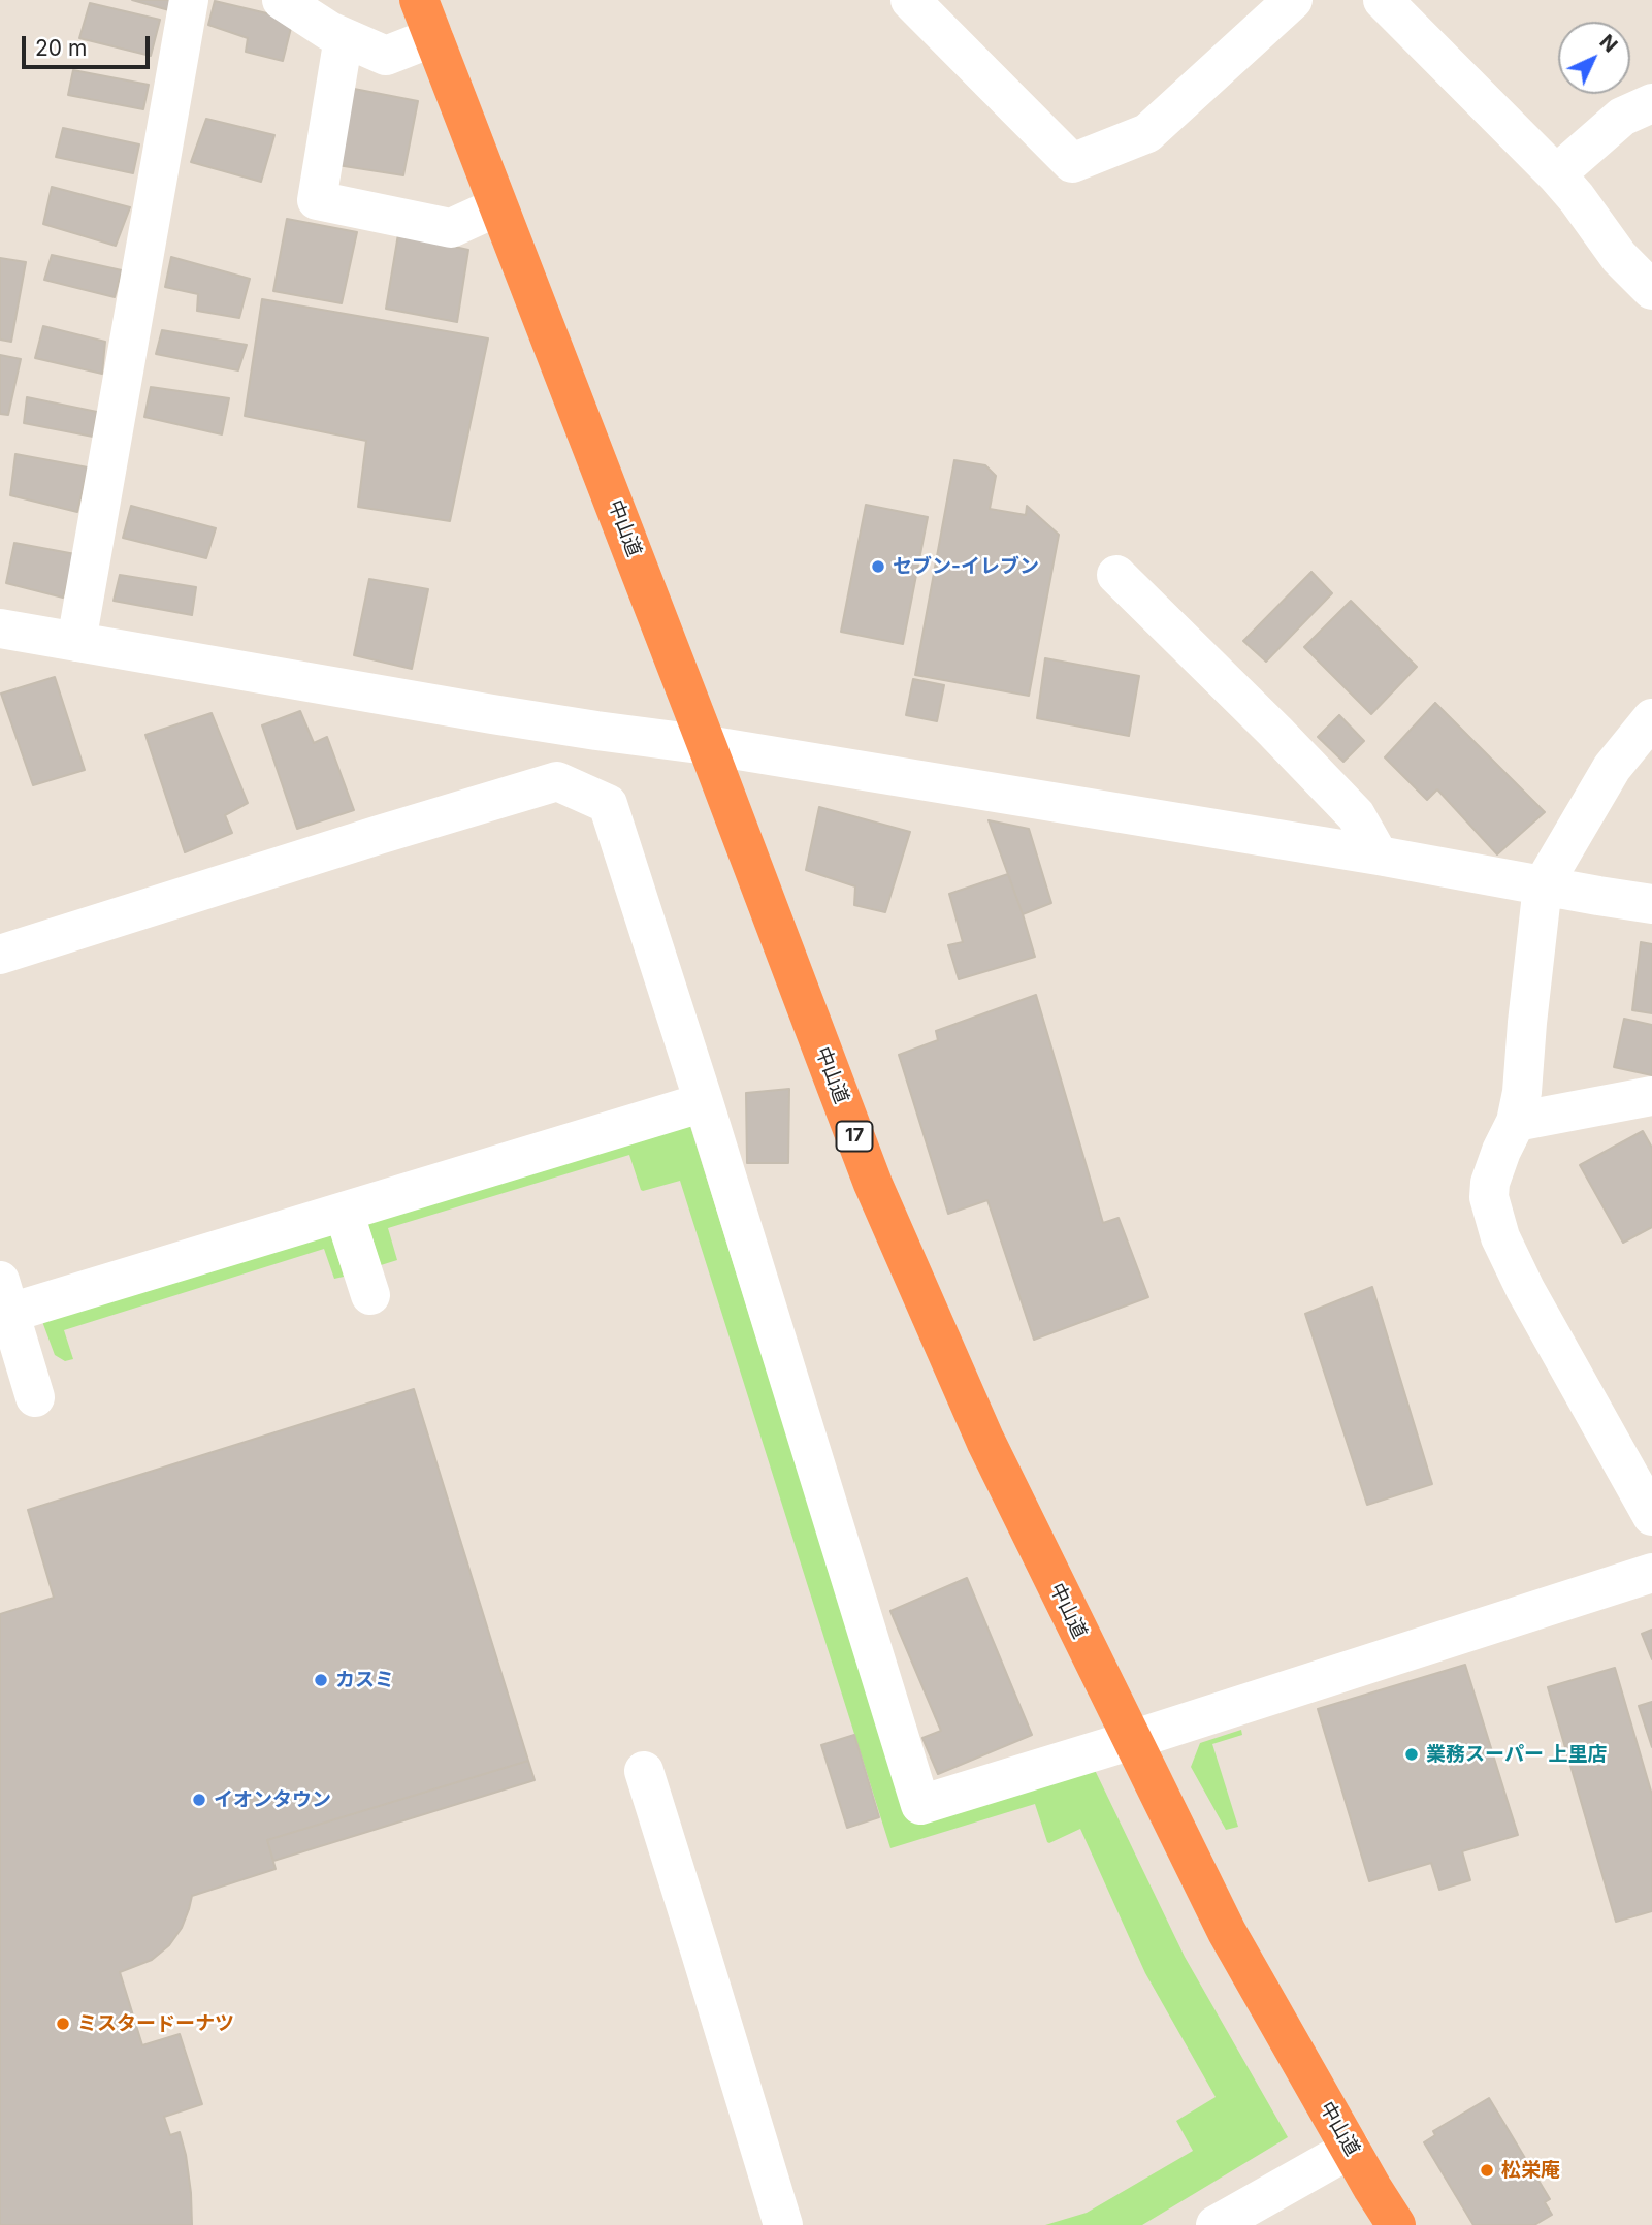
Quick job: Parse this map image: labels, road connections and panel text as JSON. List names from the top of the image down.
{
  "streets": {
    "highway": ["中山道", "17"]
  },
  "places": [
    "セブン-イレブン",
    "カスミ",
    "業務スーパー 上里店",
    "イオンタウン",
    "ミスタードーナツ",
    "松栄庵"
  ],
  "scale_bar": "20 m",
  "north": "top right"
}
